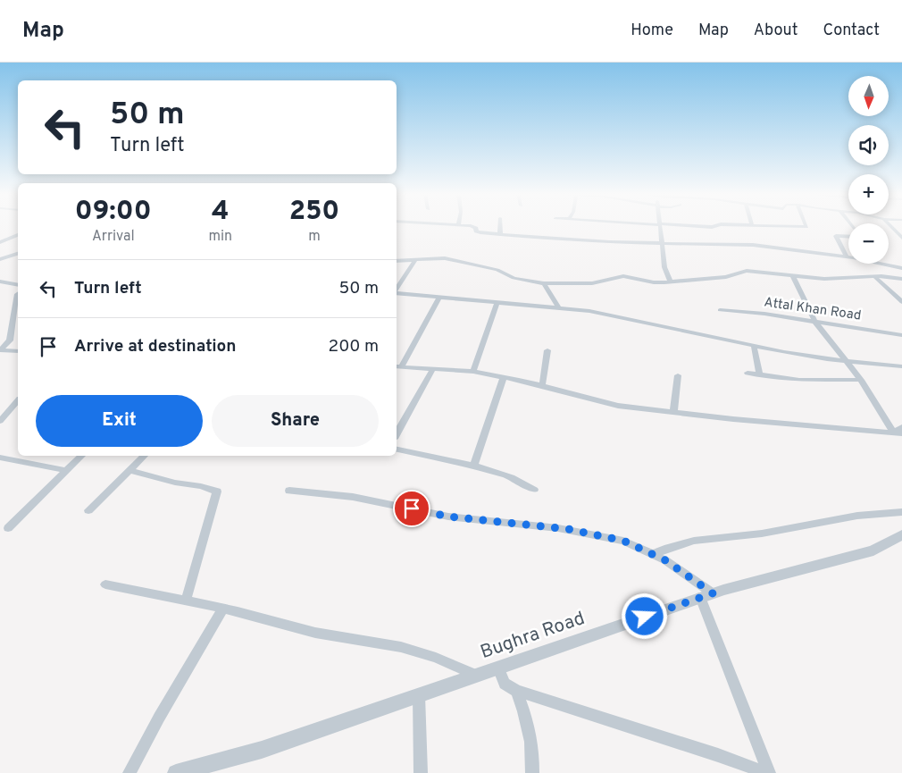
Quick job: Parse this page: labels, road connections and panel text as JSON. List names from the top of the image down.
{
  "streets": {
    "street": ["Attal Khan Road", "Bughra Road"]
  },
  "north": "bottom",
  "page": {
    "header": "Map",
    "nav": [
      "Home",
      "Map",
      "About",
      "Contact"
    ],
    "map_buttons": ["+", "−"],
    "turn": ["50 m", "Turn left"],
    "eta": [
      "09:00",
      "Arrival",
      "4",
      "min",
      "250",
      "m"
    ],
    "list": [
      {
        "name": "Turn left",
        "value": "50 m"
      },
      {
        "name": "Arrive at destination",
        "value": "200 m"
      }
    ],
    "buttons": ["Exit", "Share"]
  }
}
